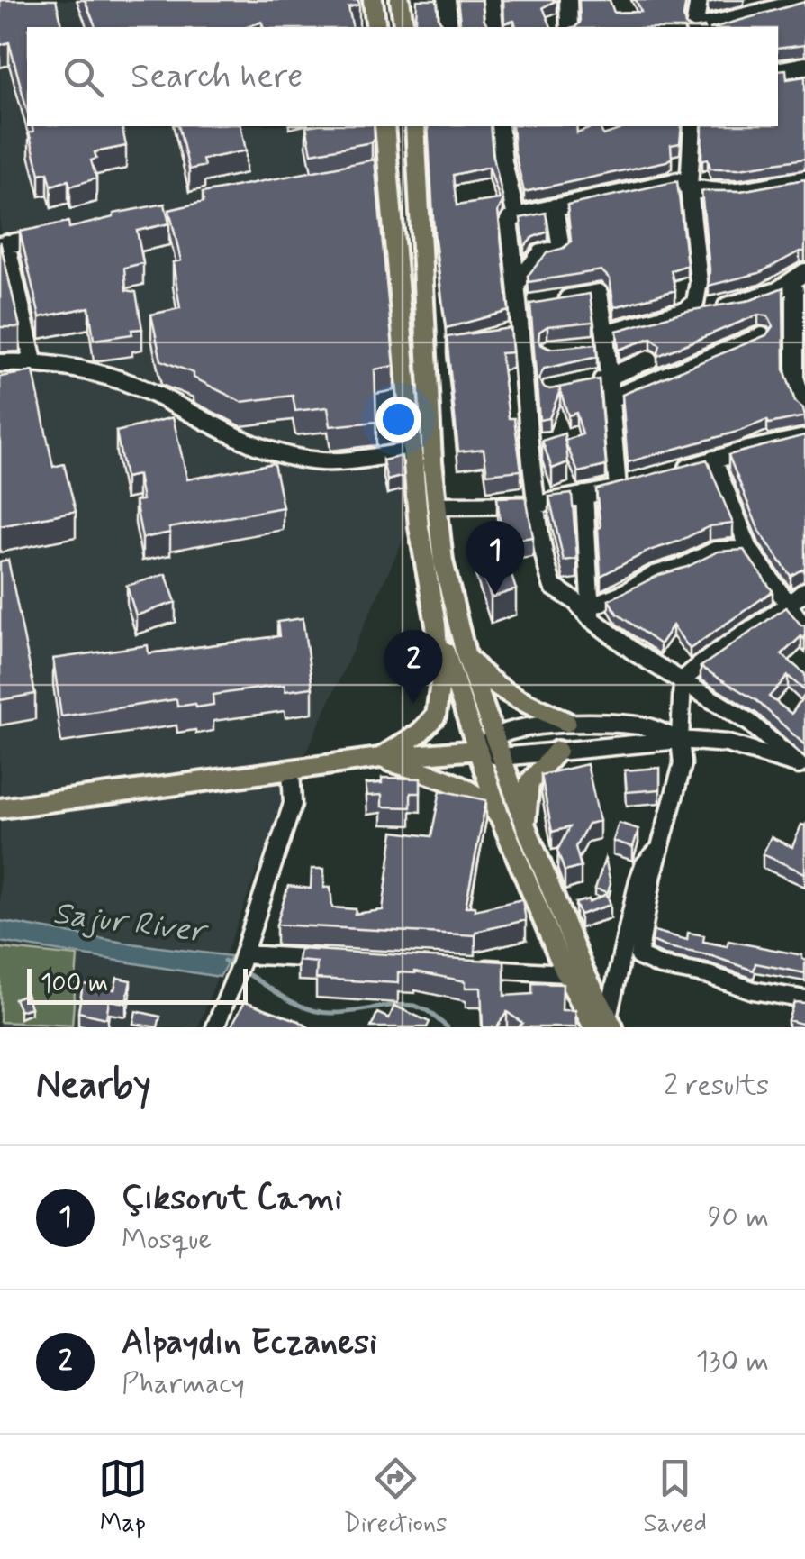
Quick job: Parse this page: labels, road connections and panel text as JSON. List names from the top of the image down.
{
  "water": ["Sajur River"],
  "scale_bar": "100 m",
  "page": {
    "search": "Search here",
    "pins": ["1", "2"],
    "scale": "100 m",
    "heading": ["Nearby", "2 results"],
    "list": [
      {
        "mark": "1",
        "name": "Çıksorut Cami",
        "note": "Mosque",
        "value": "90 m"
      },
      {
        "mark": "2",
        "name": "Alpaydın Eczanesi",
        "note": "Pharmacy",
        "value": "130 m"
      }
    ],
    "nav": ["Map", "Directions", "Saved"]
  }
}
